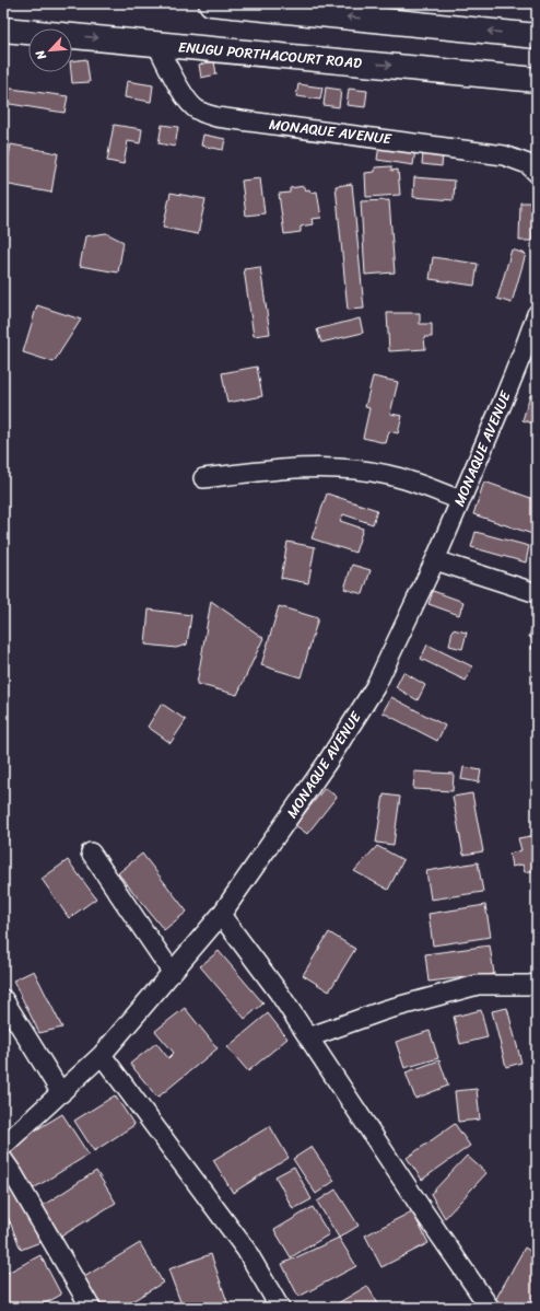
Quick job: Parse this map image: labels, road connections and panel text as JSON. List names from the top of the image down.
{
  "streets": {
    "highway": ["ENUGU PORTHACOURT ROAD"],
    "street": ["MONAQUE AVENUE"]
  },
  "crossings": [
    ["ENUGU PORTHACOURT ROAD", "MONAQUE AVENUE"]
  ],
  "north": "bottom left"
}
